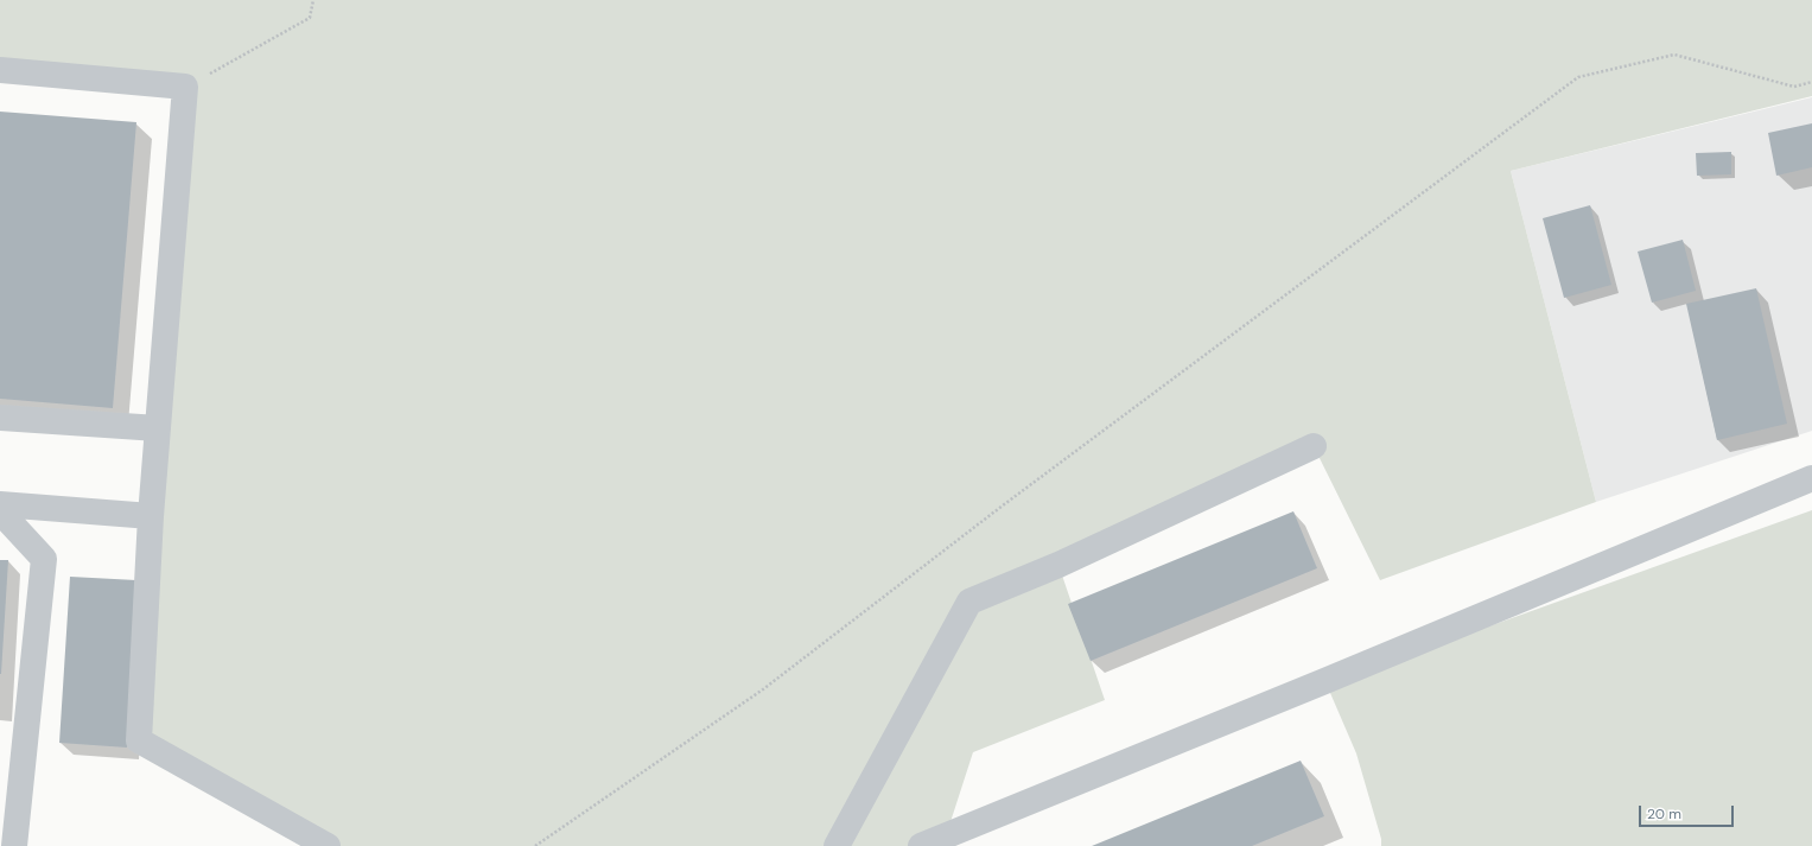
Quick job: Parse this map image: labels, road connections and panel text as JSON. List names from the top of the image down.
{
  "scale_bar": "20 m"
}
